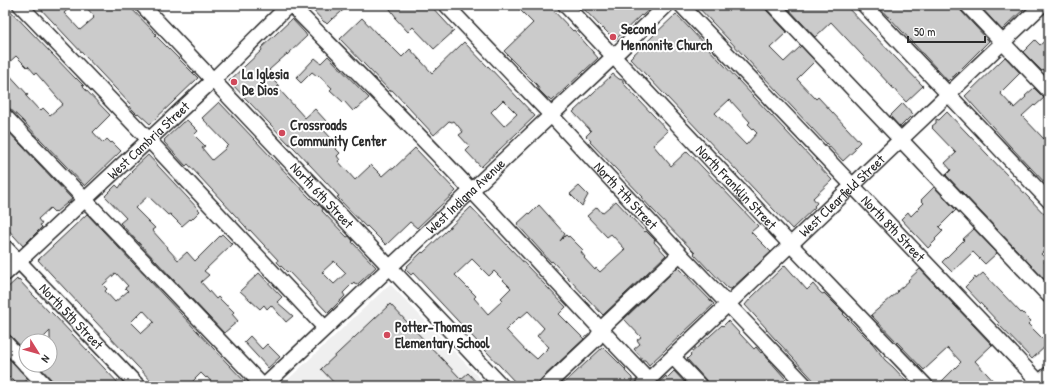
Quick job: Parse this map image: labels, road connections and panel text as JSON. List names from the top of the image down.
{
  "streets": {
    "street": [
      "West Cambria Street",
      "North Franklin Street",
      "West Indiana Avenue",
      "North 7th Street",
      "West Clearfield Street",
      "North 6th Street",
      "North 8th Street",
      "North 5th Street"
    ]
  },
  "crossings": [
    ["West Cambria Street", "North 6th Street"],
    ["West Cambria Street", "North 5th Street"],
    ["North Franklin Street", "West Indiana Avenue"],
    ["North Franklin Street", "West Clearfield Street"],
    ["West Indiana Avenue", "North 7th Street"],
    ["West Indiana Avenue", "North 6th Street"],
    ["North 7th Street", "West Clearfield Street"],
    ["West Clearfield Street", "North 8th Street"]
  ],
  "places": [
    "Second Mennonite Church",
    "La Iglesia De Dios",
    "Crossroads Community Center",
    "Potter-Thomas Elementary School"
  ],
  "scale_bar": "50 m",
  "north": "bottom right"
}
